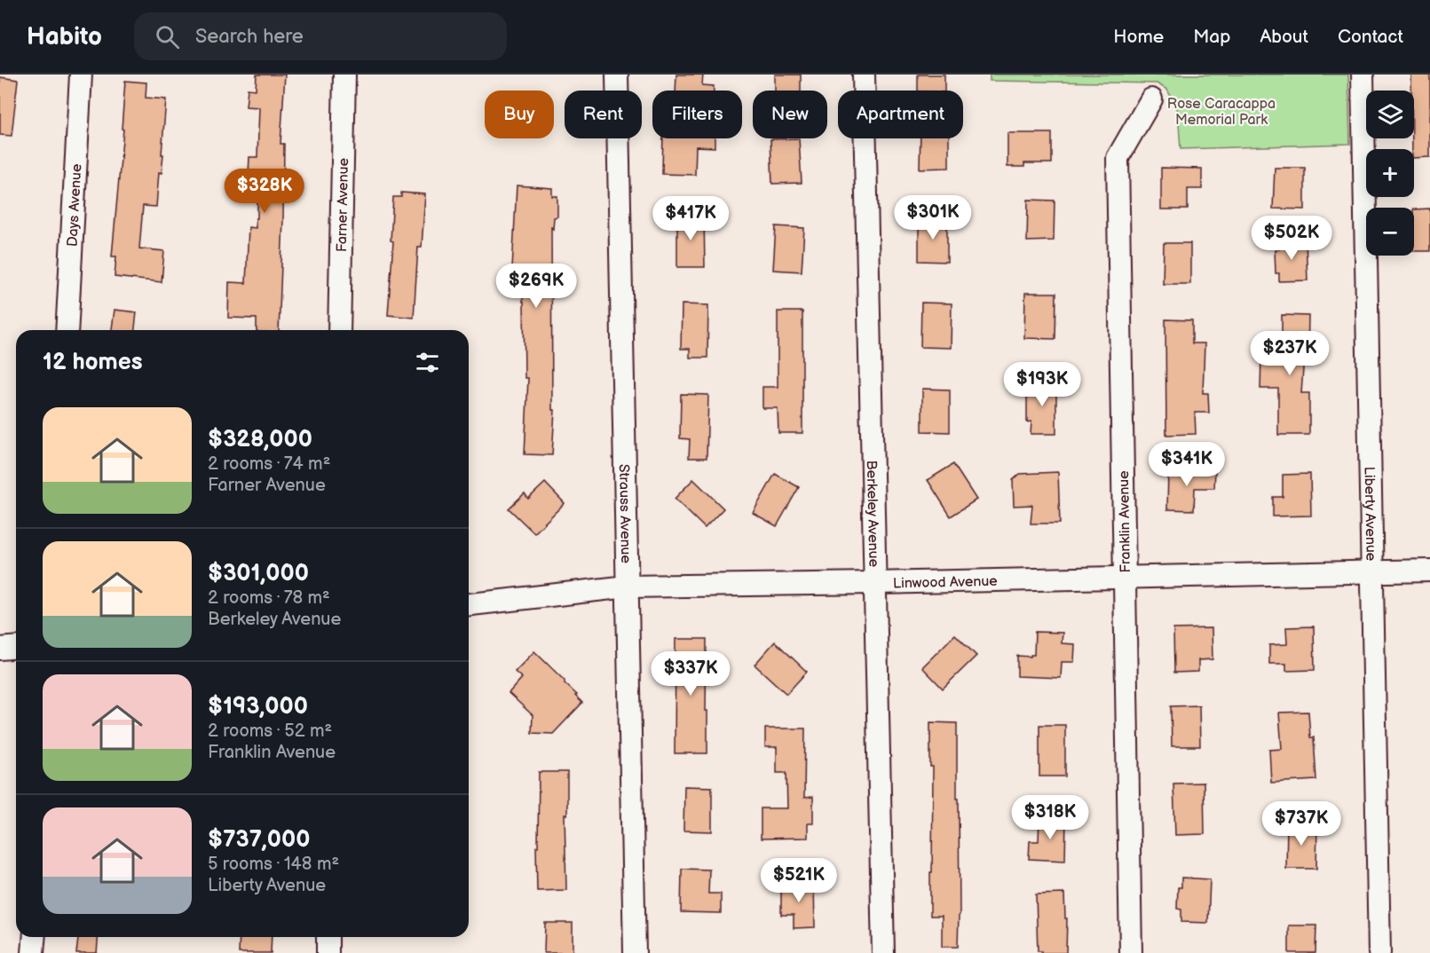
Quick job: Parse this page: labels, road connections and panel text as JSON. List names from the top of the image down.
{
  "streets": {
    "street": [
      "Days Avenue",
      "Farner Avenue",
      "Strauss Avenue",
      "Berkeley Avenue",
      "Liberty Avenue",
      "Franklin Avenue",
      "Linwood Avenue"
    ]
  },
  "crossings": [
    ["Strauss Avenue", "Linwood Avenue"],
    ["Berkeley Avenue", "Linwood Avenue"],
    ["Liberty Avenue", "Linwood Avenue"],
    ["Franklin Avenue", "Linwood Avenue"]
  ],
  "parks": ["Rose Caracappa Memorial Park"],
  "page": {
    "header": "Habito",
    "search": "Search here",
    "nav": [
      "Home",
      "Map",
      "About",
      "Contact"
    ],
    "map_buttons": ["+", "−"],
    "chip": [
      "Buy",
      "Rent",
      "Filters",
      "New",
      "Apartment"
    ],
    "price": [
      "$328K",
      "$301K",
      "$417K",
      "$502K",
      "$269K",
      "$237K",
      "$193K",
      "$341K",
      "$337K",
      "$318K",
      "$737K",
      "$521K"
    ],
    "heading": "12 homes",
    "list": [
      {
        "name": "$328,000",
        "note": "2 rooms · 74 m² · Farner Avenue"
      },
      {
        "name": "$301,000",
        "note": "2 rooms · 78 m² · Berkeley Avenue"
      },
      {
        "name": "$193,000",
        "note": "2 rooms · 52 m² · Franklin Avenue"
      },
      {
        "name": "$737,000",
        "note": "5 rooms · 148 m² · Liberty Avenue"
      }
    ]
  }
}
